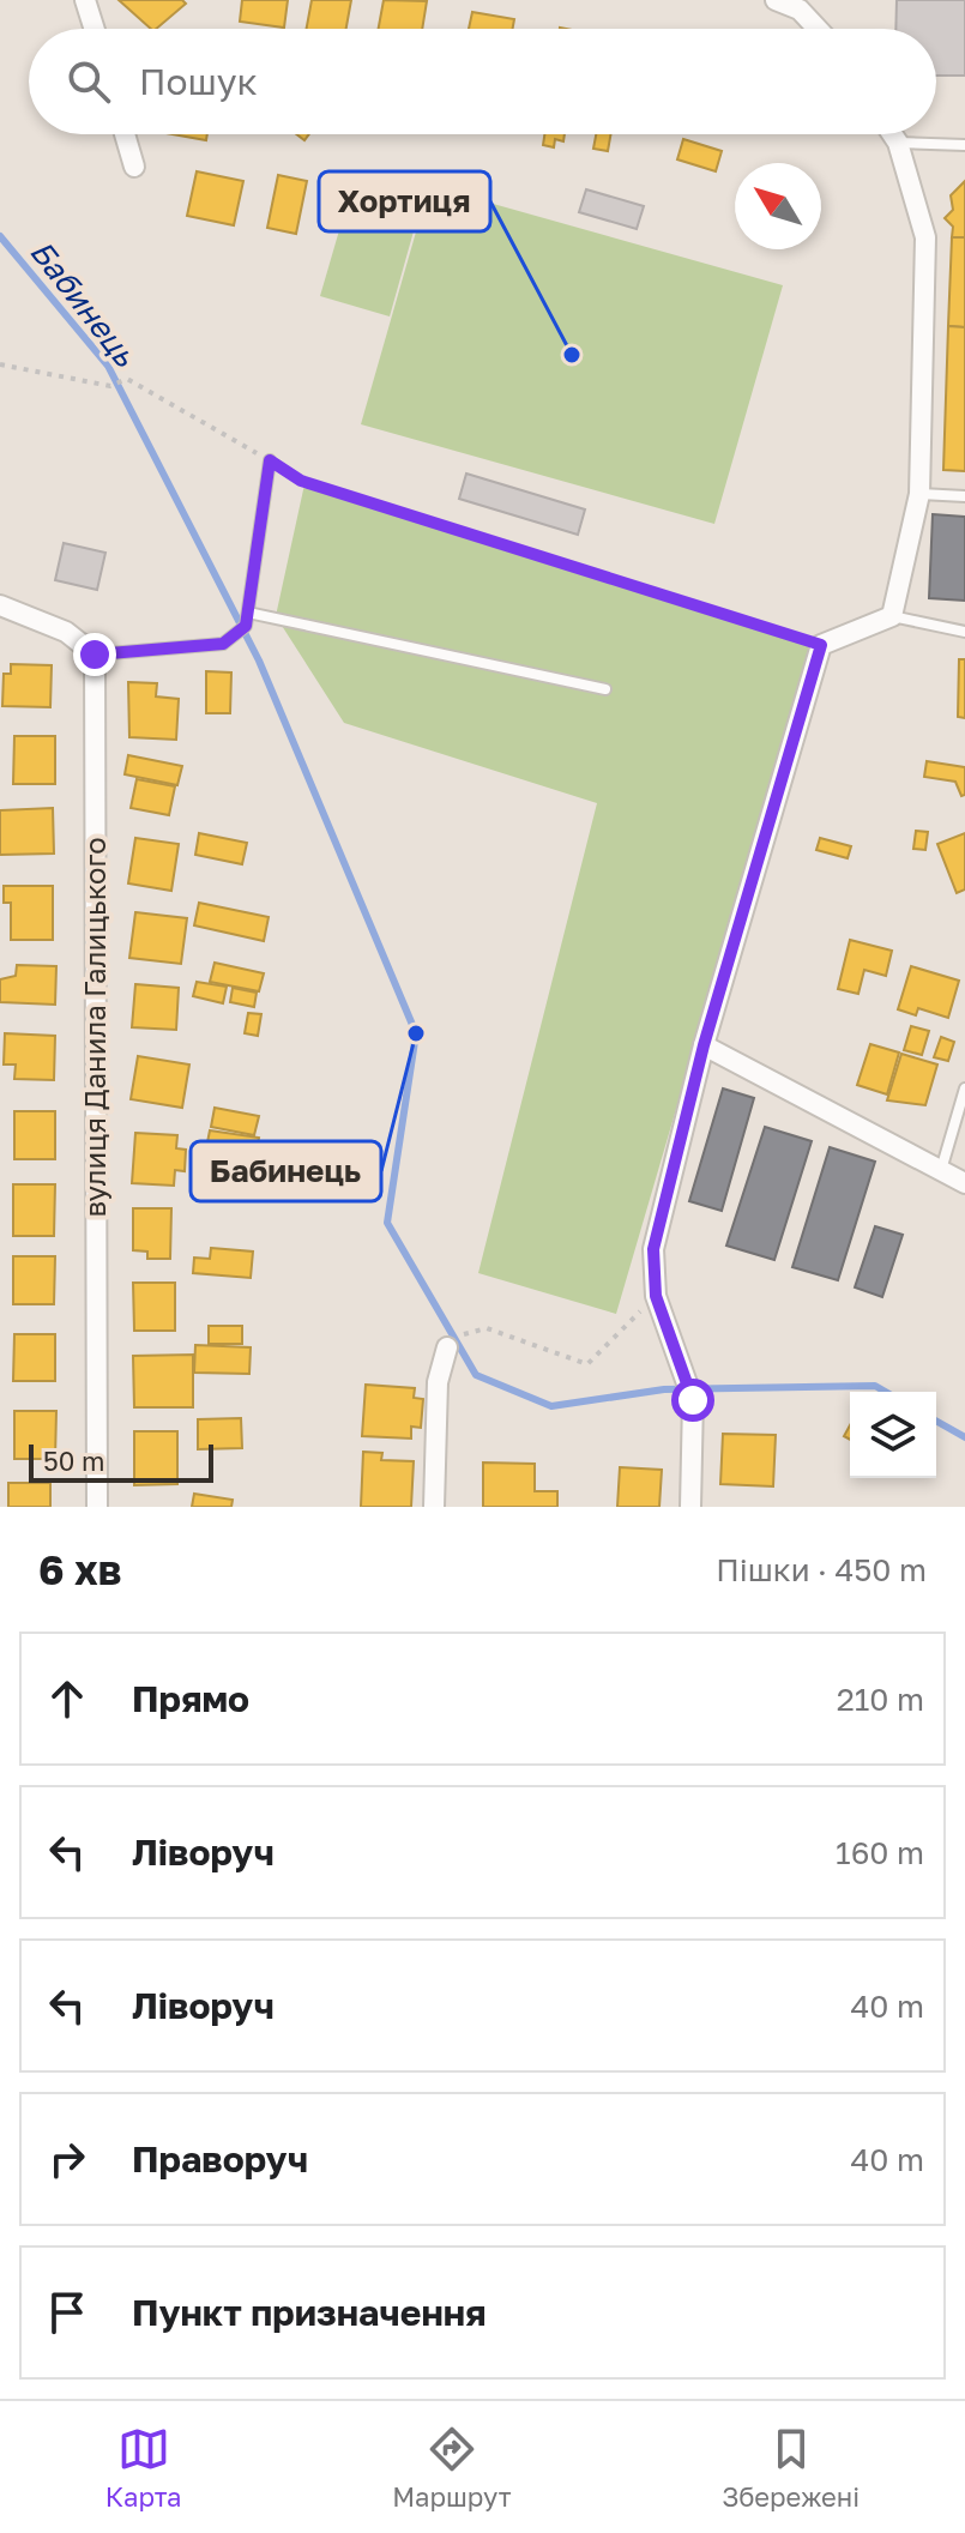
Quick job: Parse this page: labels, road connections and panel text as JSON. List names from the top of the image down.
{
  "streets": {
    "street": ["вулиця Данила Галицького"]
  },
  "water": ["Бабинець"],
  "places": ["Хортиця", "Бабинець"],
  "scale_bar": "50 m",
  "north": "top left",
  "page": {
    "search": "Пошук",
    "scale": "50 m",
    "heading": ["6 хв", "Пішки · 450 m"],
    "list": [
      ["Прямо", "210 m"],
      ["Ліворуч", "160 m"],
      ["Ліворуч", "40 m"],
      ["Праворуч", "40 m"],
      "Пункт призначення"
    ],
    "nav": ["Карта", "Маршрут", "Збережені"]
  }
}
